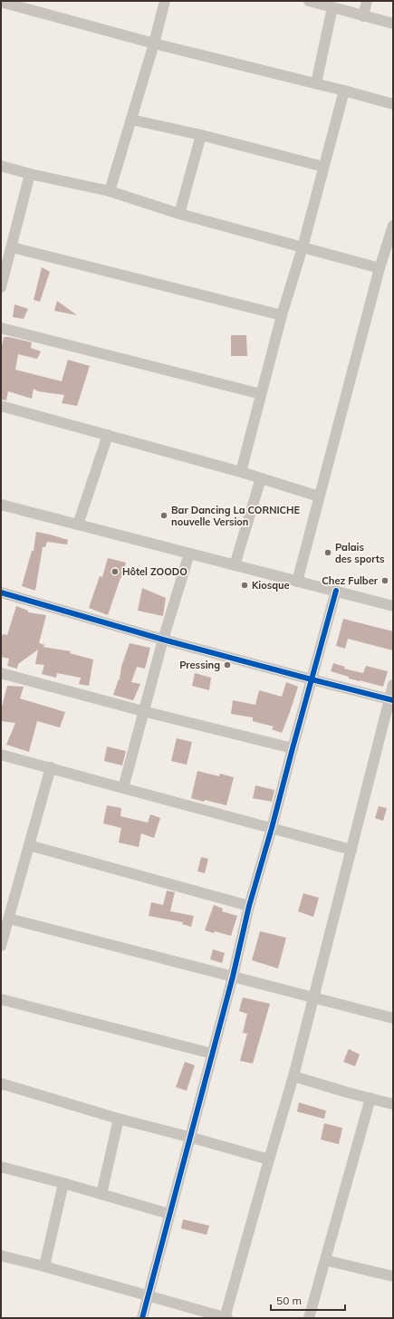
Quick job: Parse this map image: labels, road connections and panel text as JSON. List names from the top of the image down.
{
  "places": [
    "Bar Dancing La CORNICHE nouvelle Version",
    "Palais des sports",
    "Hôtel ZOODO",
    "Chez Fulber",
    "Kiosque",
    "Pressing"
  ],
  "scale_bar": "50 m"
}
